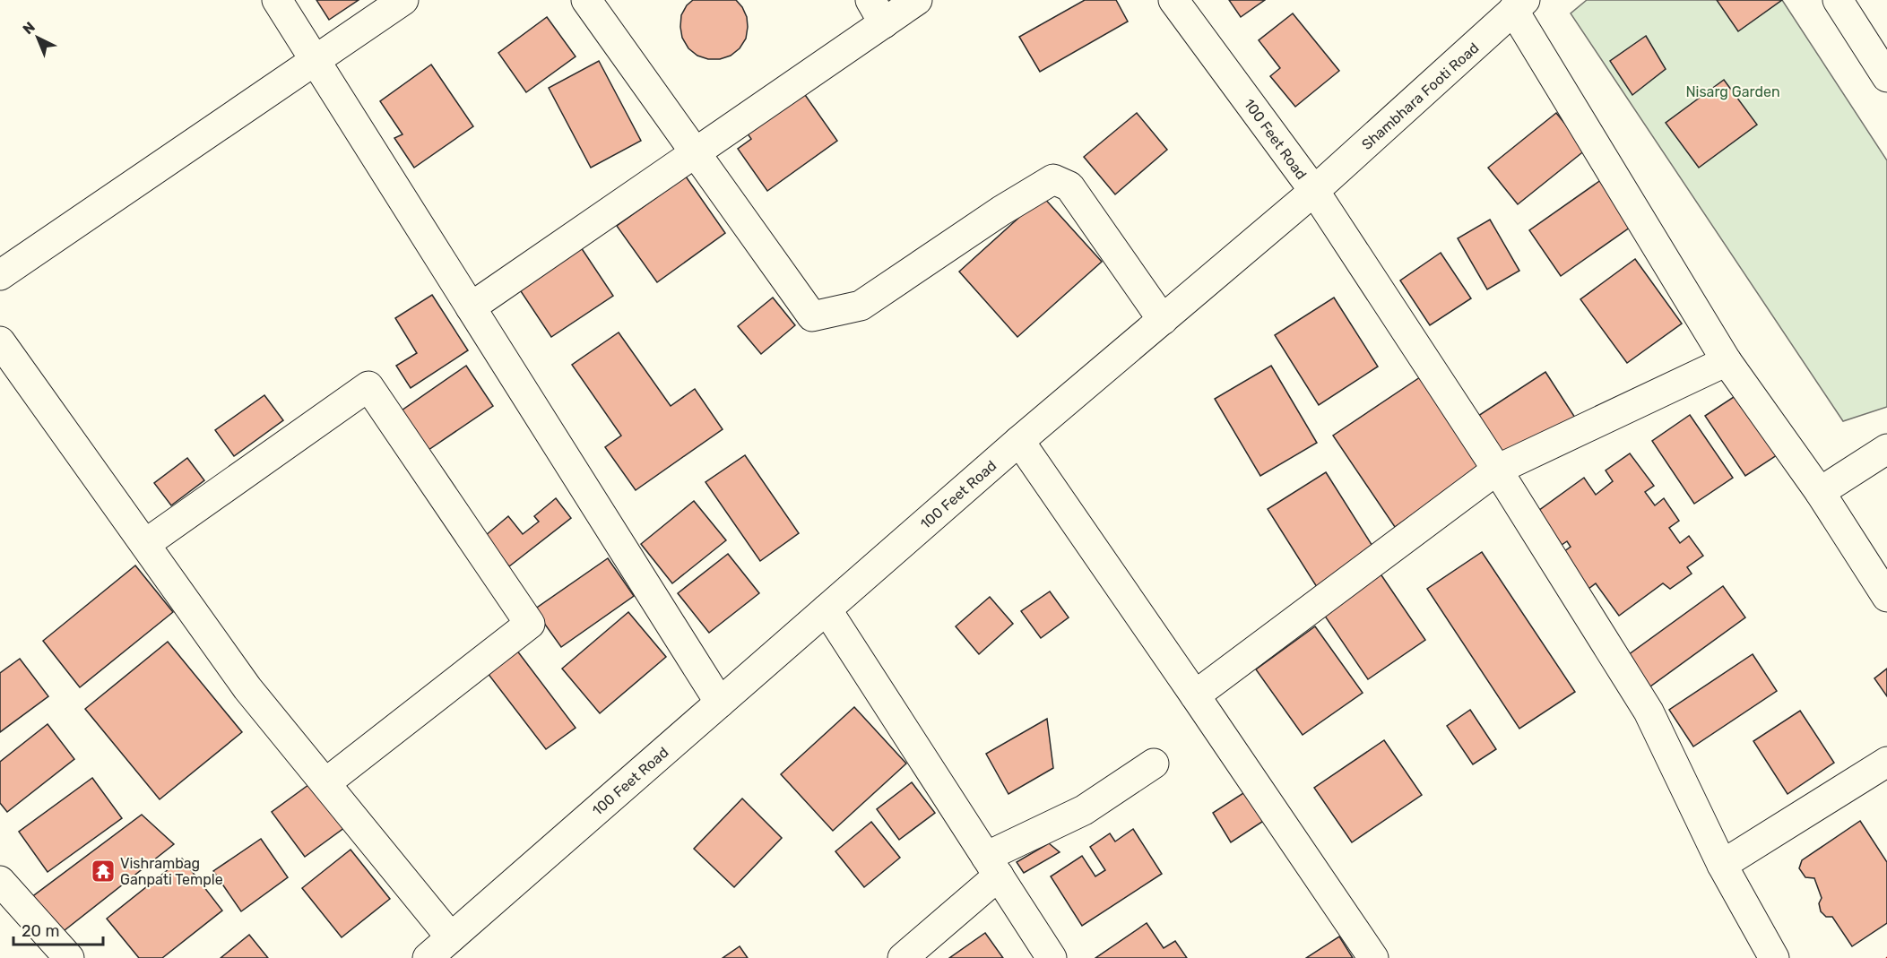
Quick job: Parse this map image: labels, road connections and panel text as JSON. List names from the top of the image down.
{
  "streets": {
    "street": ["Shambhara Footi Road", "100 Feet Road"]
  },
  "crossings": [
    ["Shambhara Footi Road", "100 Feet Road"]
  ],
  "parks": ["Nisarg Garden"],
  "places": {
    "temple": ["Vishrambag Ganpati Temple"]
  },
  "scale_bar": "20 m",
  "north": "top left"
}
